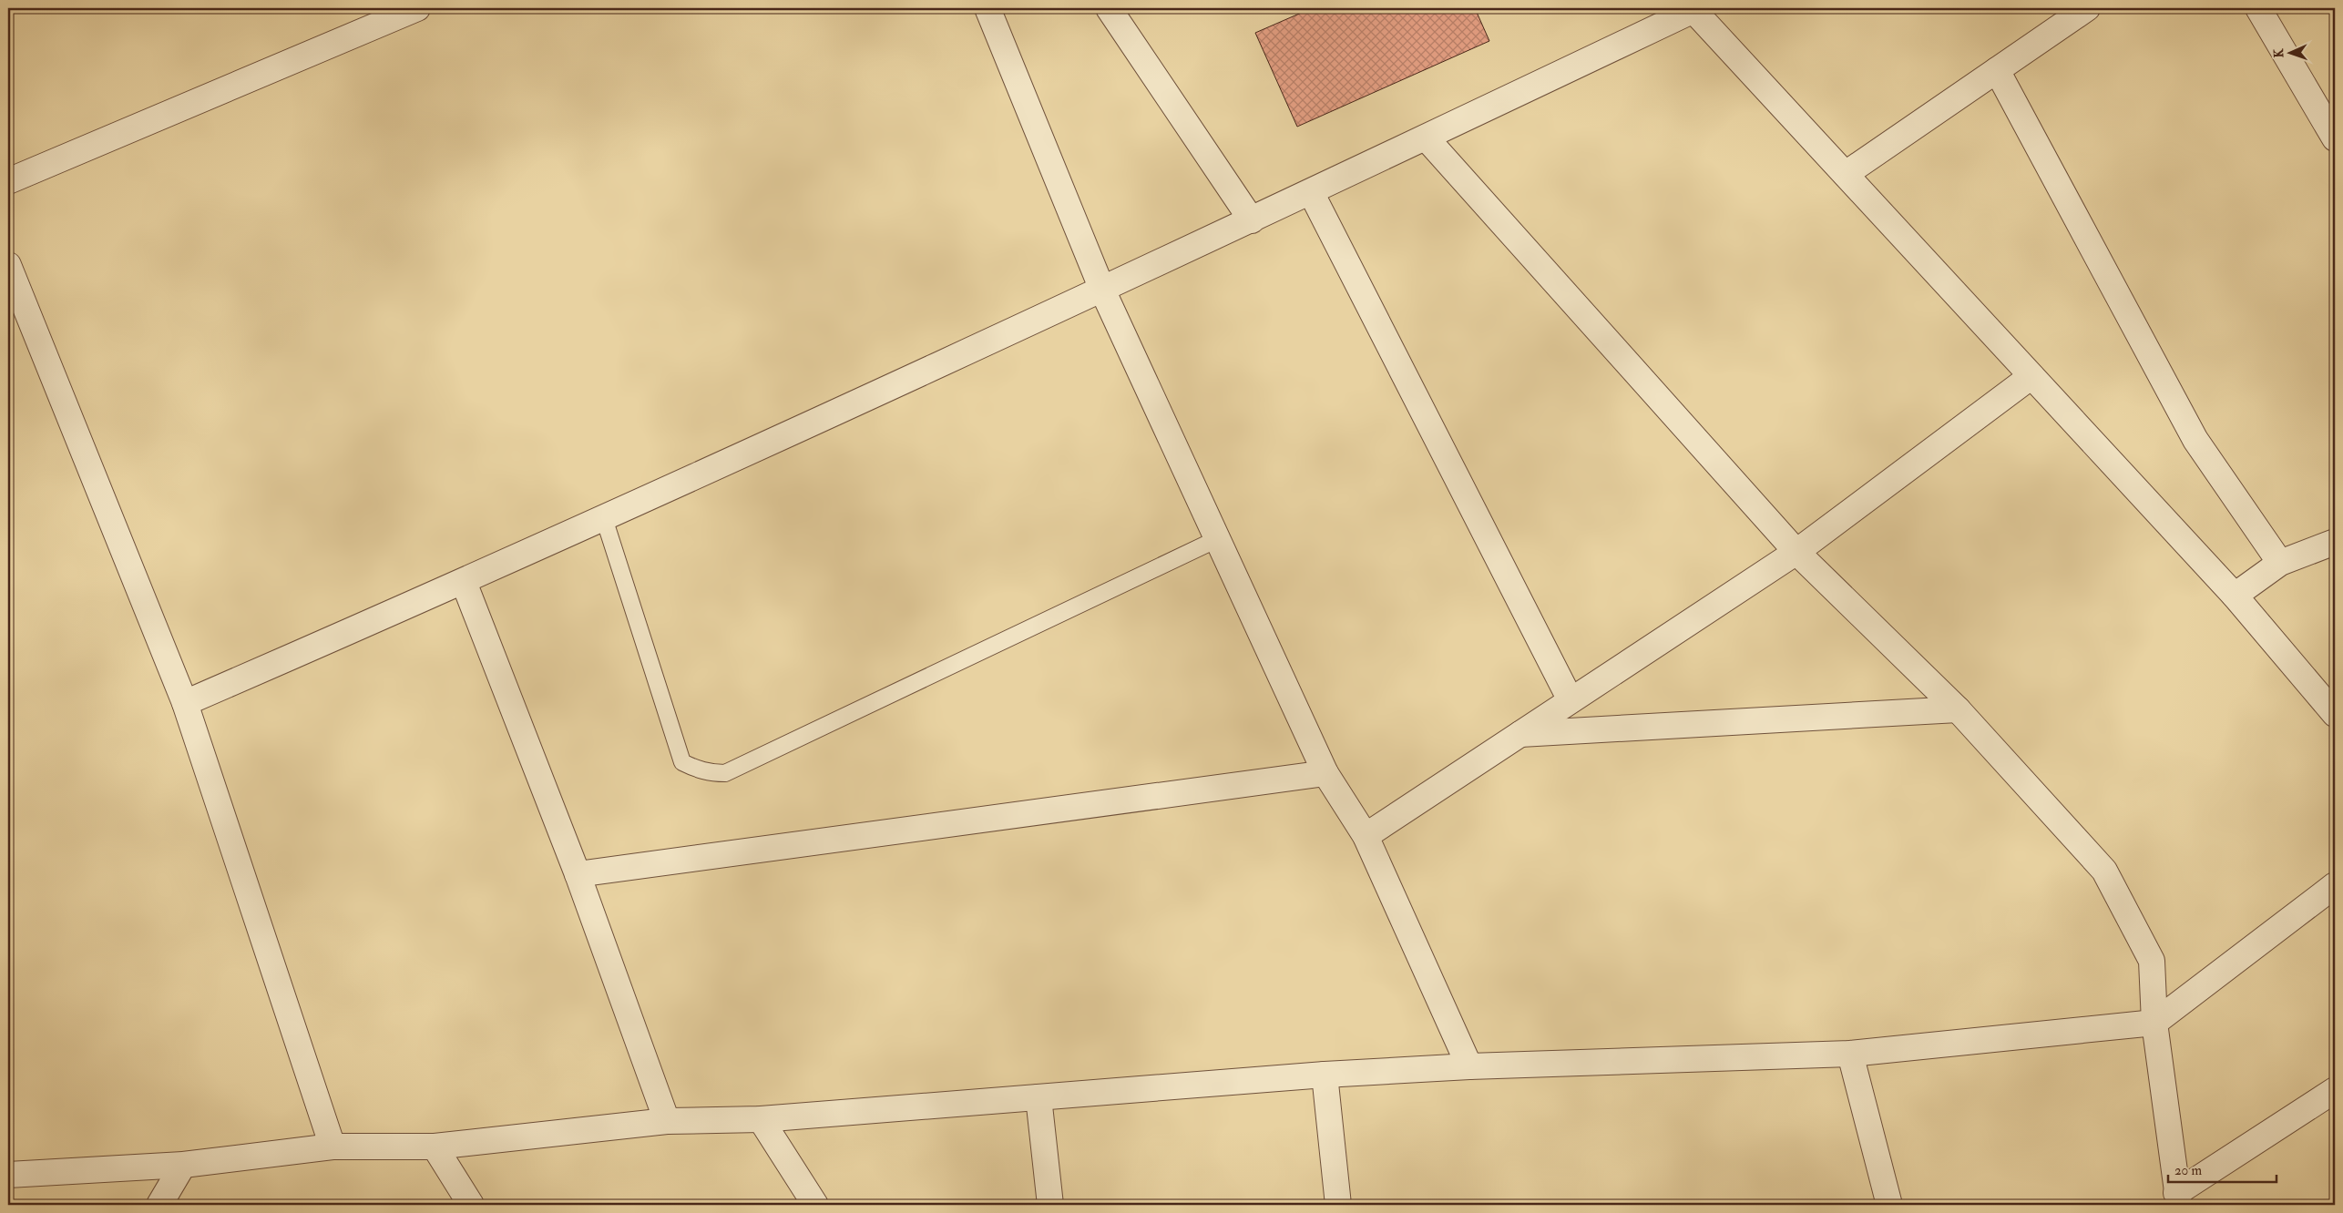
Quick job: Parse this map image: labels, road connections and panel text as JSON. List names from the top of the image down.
{
  "scale_bar": "20 m",
  "north": "left"
}
